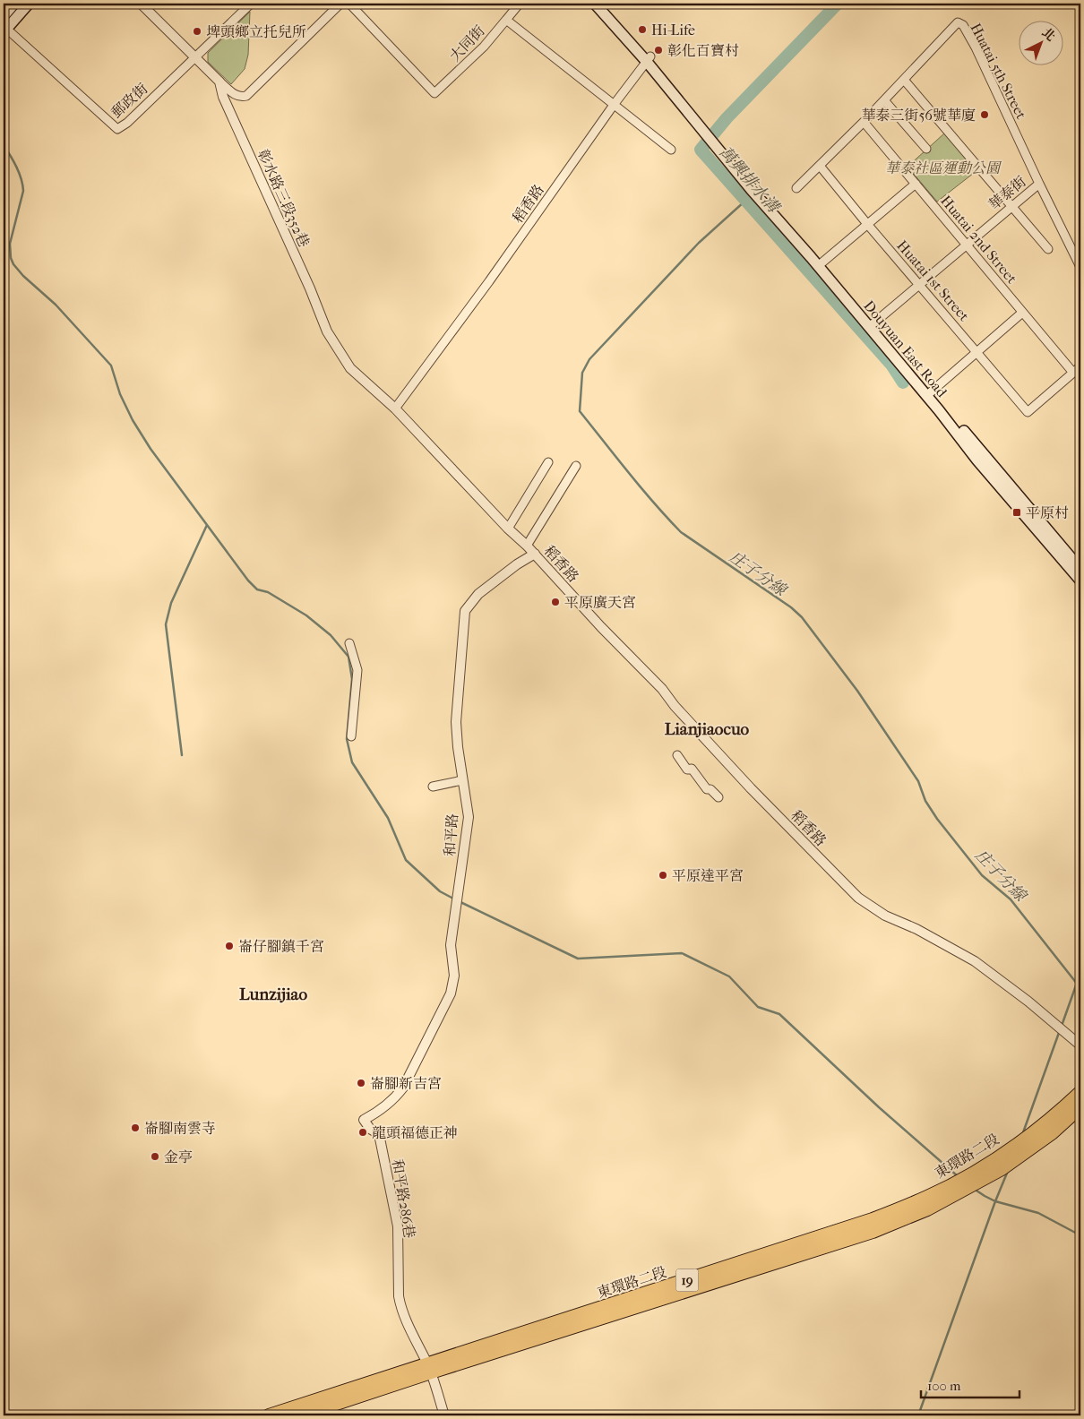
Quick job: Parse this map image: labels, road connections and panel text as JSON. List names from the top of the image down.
{
  "streets": {
    "main road": ["Douyuan East Road", "東環路二段", "19"],
    "street": [
      "大同街",
      "Huatai 5th Street",
      "郵政街",
      "華泰街",
      "彰水路三段352巷",
      "稻香路",
      "Huatai 2nd Street",
      "Huatai 1st Street",
      "和平路",
      "和平路286巷"
    ]
  },
  "crossings": [
    ["Huatai 5th Street", "華泰街"],
    ["Huatai 5th Street", "Huatai 2nd Street"],
    ["Huatai 5th Street", "Huatai 1st Street"],
    ["郵政街", "彰水路三段352巷"],
    ["華泰街", "Huatai 2nd Street"],
    ["華泰街", "Huatai 1st Street"],
    ["華泰街", "Douyuan East Road"],
    ["彰水路三段352巷", "稻香路"],
    ["稻香路", "Douyuan East Road"],
    ["稻香路", "和平路"],
    ["Huatai 2nd Street", "Huatai 1st Street"],
    ["和平路", "和平路286巷"],
    ["東環路二段", "和平路286巷"]
  ],
  "districts": ["Lianjiaocuo", "Lunzijiao"],
  "water": ["萬興排水溝", "庄子分線"],
  "parks": ["華泰社區運動公園"],
  "places": {
    "other": [
      "Hi-Life",
      "埤頭鄉立托兒所",
      "彰化百寶村",
      "華泰三街56號華廈",
      "平原廣天宮",
      "平原達平宮",
      "崙仔腳鎮千宮",
      "崙腳新吉宮",
      "崙腳南雲寺",
      "龍頭福德正神",
      "金亭"
    ],
    "transit": ["平原村"]
  },
  "scale_bar": "100 m",
  "north": "top right"
}
